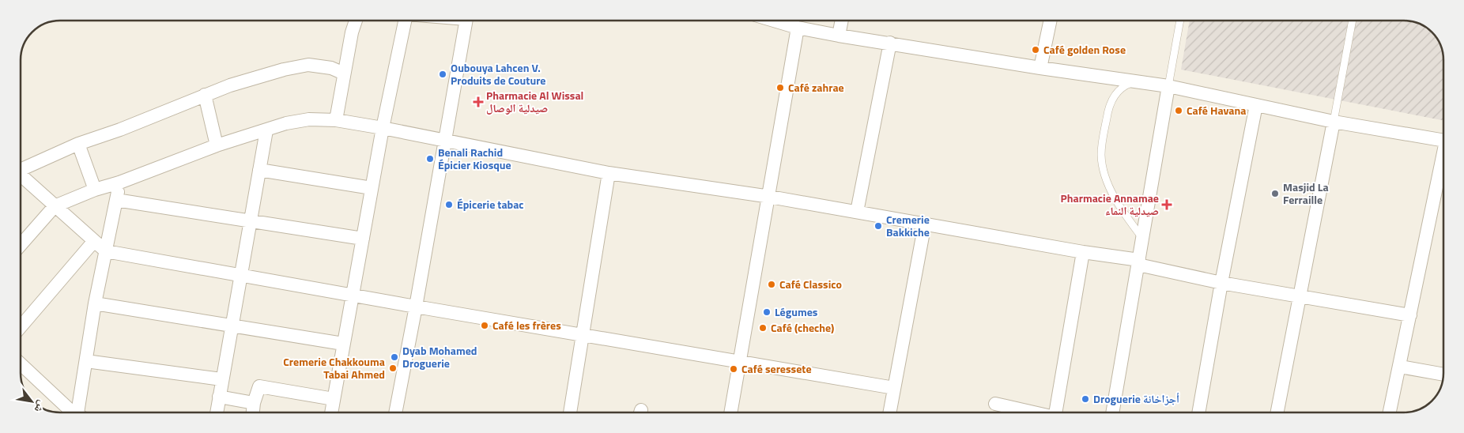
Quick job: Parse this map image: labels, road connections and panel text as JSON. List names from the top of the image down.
{
  "places": {
    "other": [
      "Café golden Rose",
      "Oubouya Lahcen V. Produits de Couture",
      "Café zahrae",
      "Café Havana",
      "Benali Rachid Épicier Kiosque",
      "Masjid La Ferraille",
      "Épicerie tabac",
      "Cremerie Bakkiche",
      "Café Classico",
      "Légumes",
      "Café les frères",
      "Café (cheche)",
      "Dyab Mohamed Droguerie",
      "Cremerie Chakkouma Tabai Ahmed",
      "Café seressete",
      "Droguerie أجزاخانة"
    ],
    "health": ["Pharmacie Al Wissal صيدلية الوصال", "Pharmacie Annamae صيدلية النماء"]
  },
  "north": "bottom right"
}
